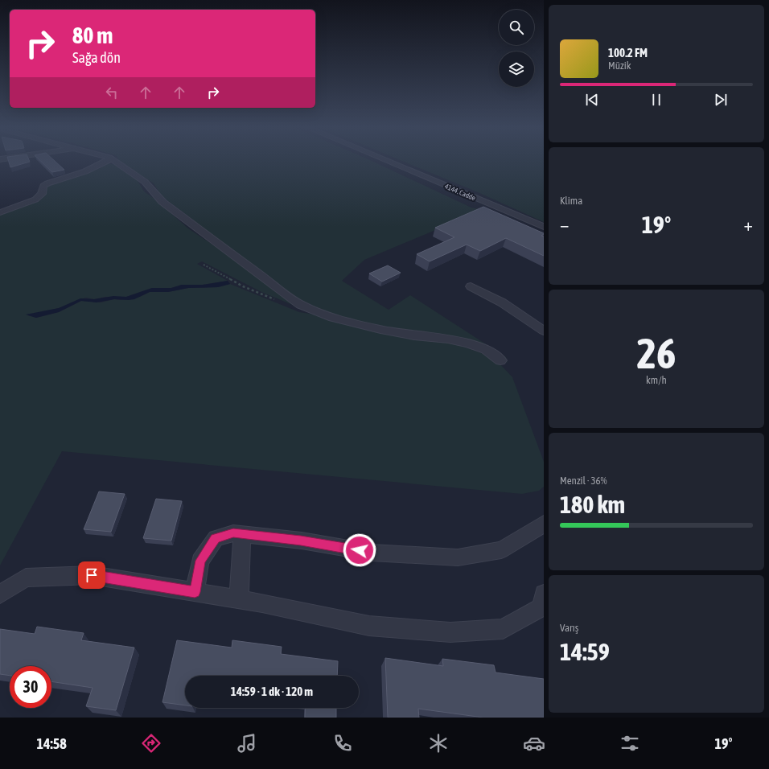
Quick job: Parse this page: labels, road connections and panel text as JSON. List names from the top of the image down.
{
  "streets": {
    "street": ["4144. Cadde"]
  },
  "page": {
    "turn": ["80 m", "Sağa dön"],
    "song": ["100.2 FM", "Müzik"],
    "tile": [
      "Klima",
      ["26", "km/h"],
      ["Menzil · 36%", "180 km"],
      ["Varış", "14:59"]
    ],
    "heat": ["−", "19°", "+"],
    "limit": "30",
    "trip": "14:59 · 1 dk · 120 m",
    "tabs": ["14:58", "19°"]
  }
}
